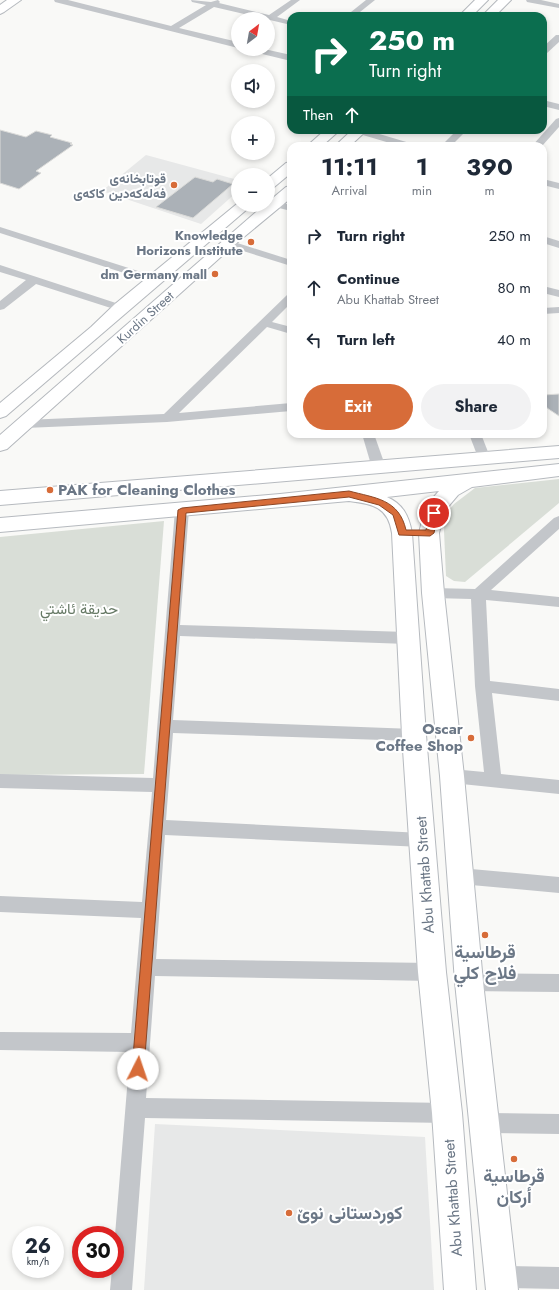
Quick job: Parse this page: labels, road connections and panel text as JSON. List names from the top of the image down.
{
  "streets": {
    "main road": ["Kurdin Street", "Abu Khattab Street"]
  },
  "parks": ["حديقة ئاشتي"],
  "places": [
    "قوتابخانەی فەلەکەدین کاکەی",
    "Knowledge Horizons Institute",
    "dm Germany mall",
    "PAK for Cleaning Clothes",
    "Oscar Coffee Shop",
    "قرطاسية فلاح كلي",
    "قرطاسية أركان",
    "کوردستانی نوێ"
  ],
  "north": "top right",
  "page": {
    "map_buttons": ["+", "−"],
    "turn": ["250 m", "Turn right"],
    "then": "Then",
    "eta": [
      "11:11",
      "Arrival",
      "1",
      "min",
      "390",
      "m"
    ],
    "list": [
      {
        "name": "Turn right",
        "value": "250 m"
      },
      {
        "name": "Continue",
        "note": "Abu Khattab Street",
        "value": "80 m"
      },
      {
        "name": "Turn left",
        "value": "40 m"
      }
    ],
    "buttons": ["Exit", "Share"],
    "speed": "26 km/h",
    "limit": "30"
  }
}
